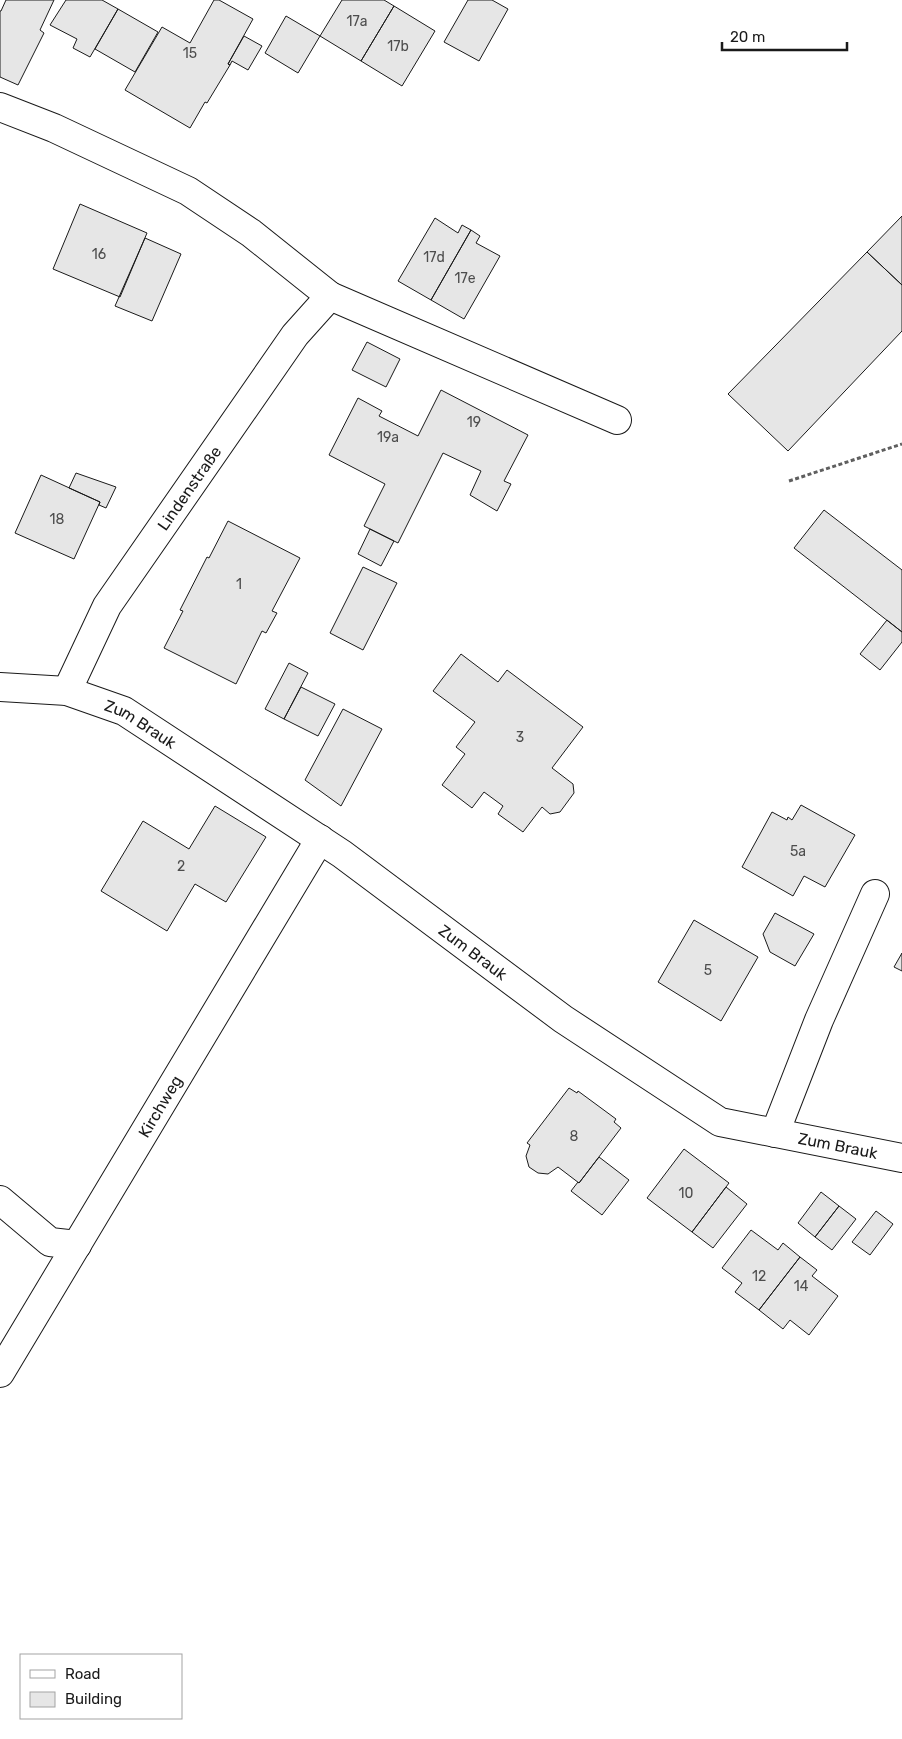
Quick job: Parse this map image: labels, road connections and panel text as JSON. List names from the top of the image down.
{
  "streets": {
    "street": ["Lindenstraße", "Zum Brauk", "Kirchweg"]
  },
  "crossings": [
    ["Lindenstraße", "Zum Brauk"],
    ["Zum Brauk", "Kirchweg"]
  ],
  "house_numbers": [
    "17a",
    "17b",
    "15",
    "16",
    "17d",
    "17e",
    "19",
    "19a",
    "18",
    "1",
    "3",
    "5a",
    "2",
    "5",
    "8",
    "10",
    "12",
    "14"
  ],
  "legend": ["Road", "Building"],
  "scale_bar": "20 m"
}
